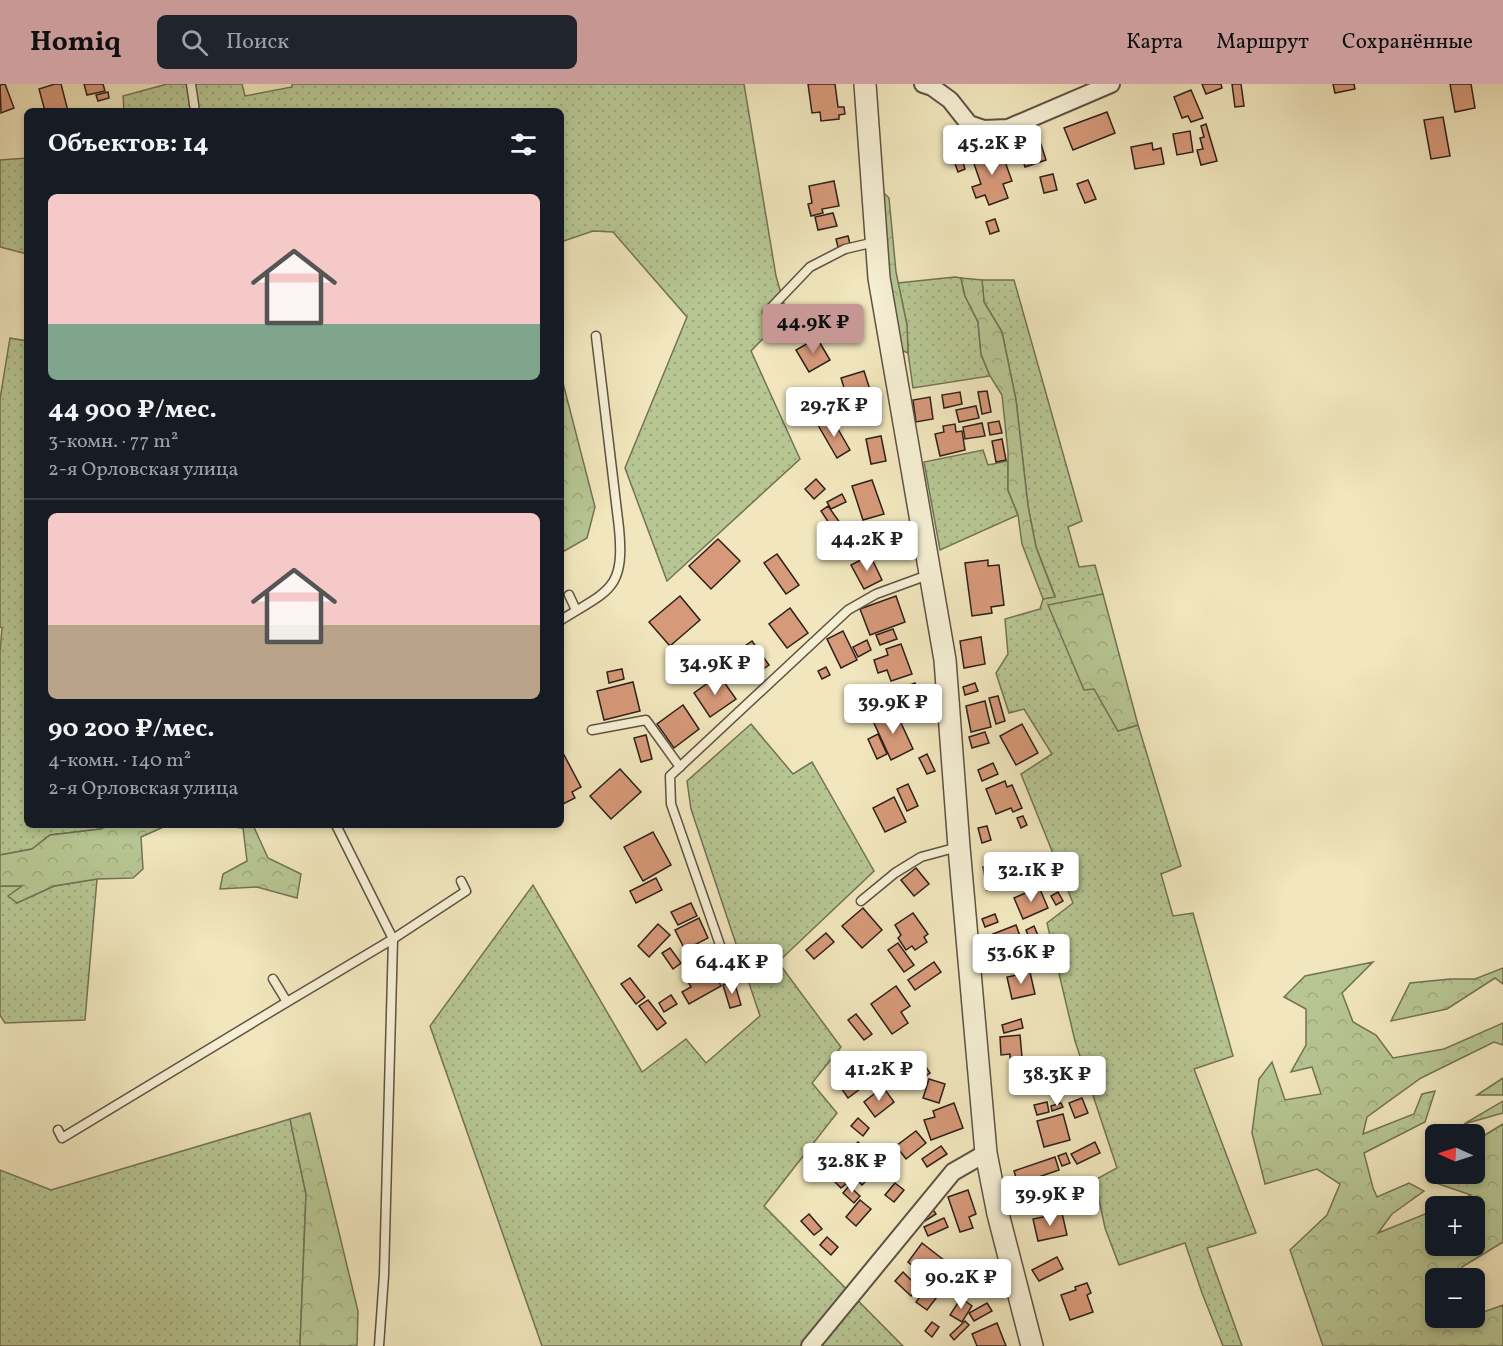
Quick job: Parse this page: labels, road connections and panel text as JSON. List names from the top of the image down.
{
  "north": "left",
  "page": {
    "header": "Homiq",
    "search": "Поиск",
    "nav": ["Карта", "Маршрут", "Сохранённые"],
    "heading": "Объектов: 14",
    "price": [
      "45.2K ₽",
      "44.9K ₽",
      "29.7K ₽",
      "44.2K ₽",
      "34.9K ₽",
      "39.9K ₽",
      "32.1K ₽",
      "53.6K ₽",
      "64.4K ₽",
      "41.2K ₽",
      "38.3K ₽",
      "32.8K ₽",
      "39.9K ₽",
      "90.2K ₽"
    ],
    "list": [
      {
        "name": "44 900 ₽/мес.",
        "note": "3-комн. · 77 m² · 2-я Орловская улица"
      },
      {
        "name": "90 200 ₽/мес.",
        "note": "4-комн. · 140 m² · 2-я Орловская улица"
      }
    ],
    "map_buttons": ["+", "−"]
  }
}
